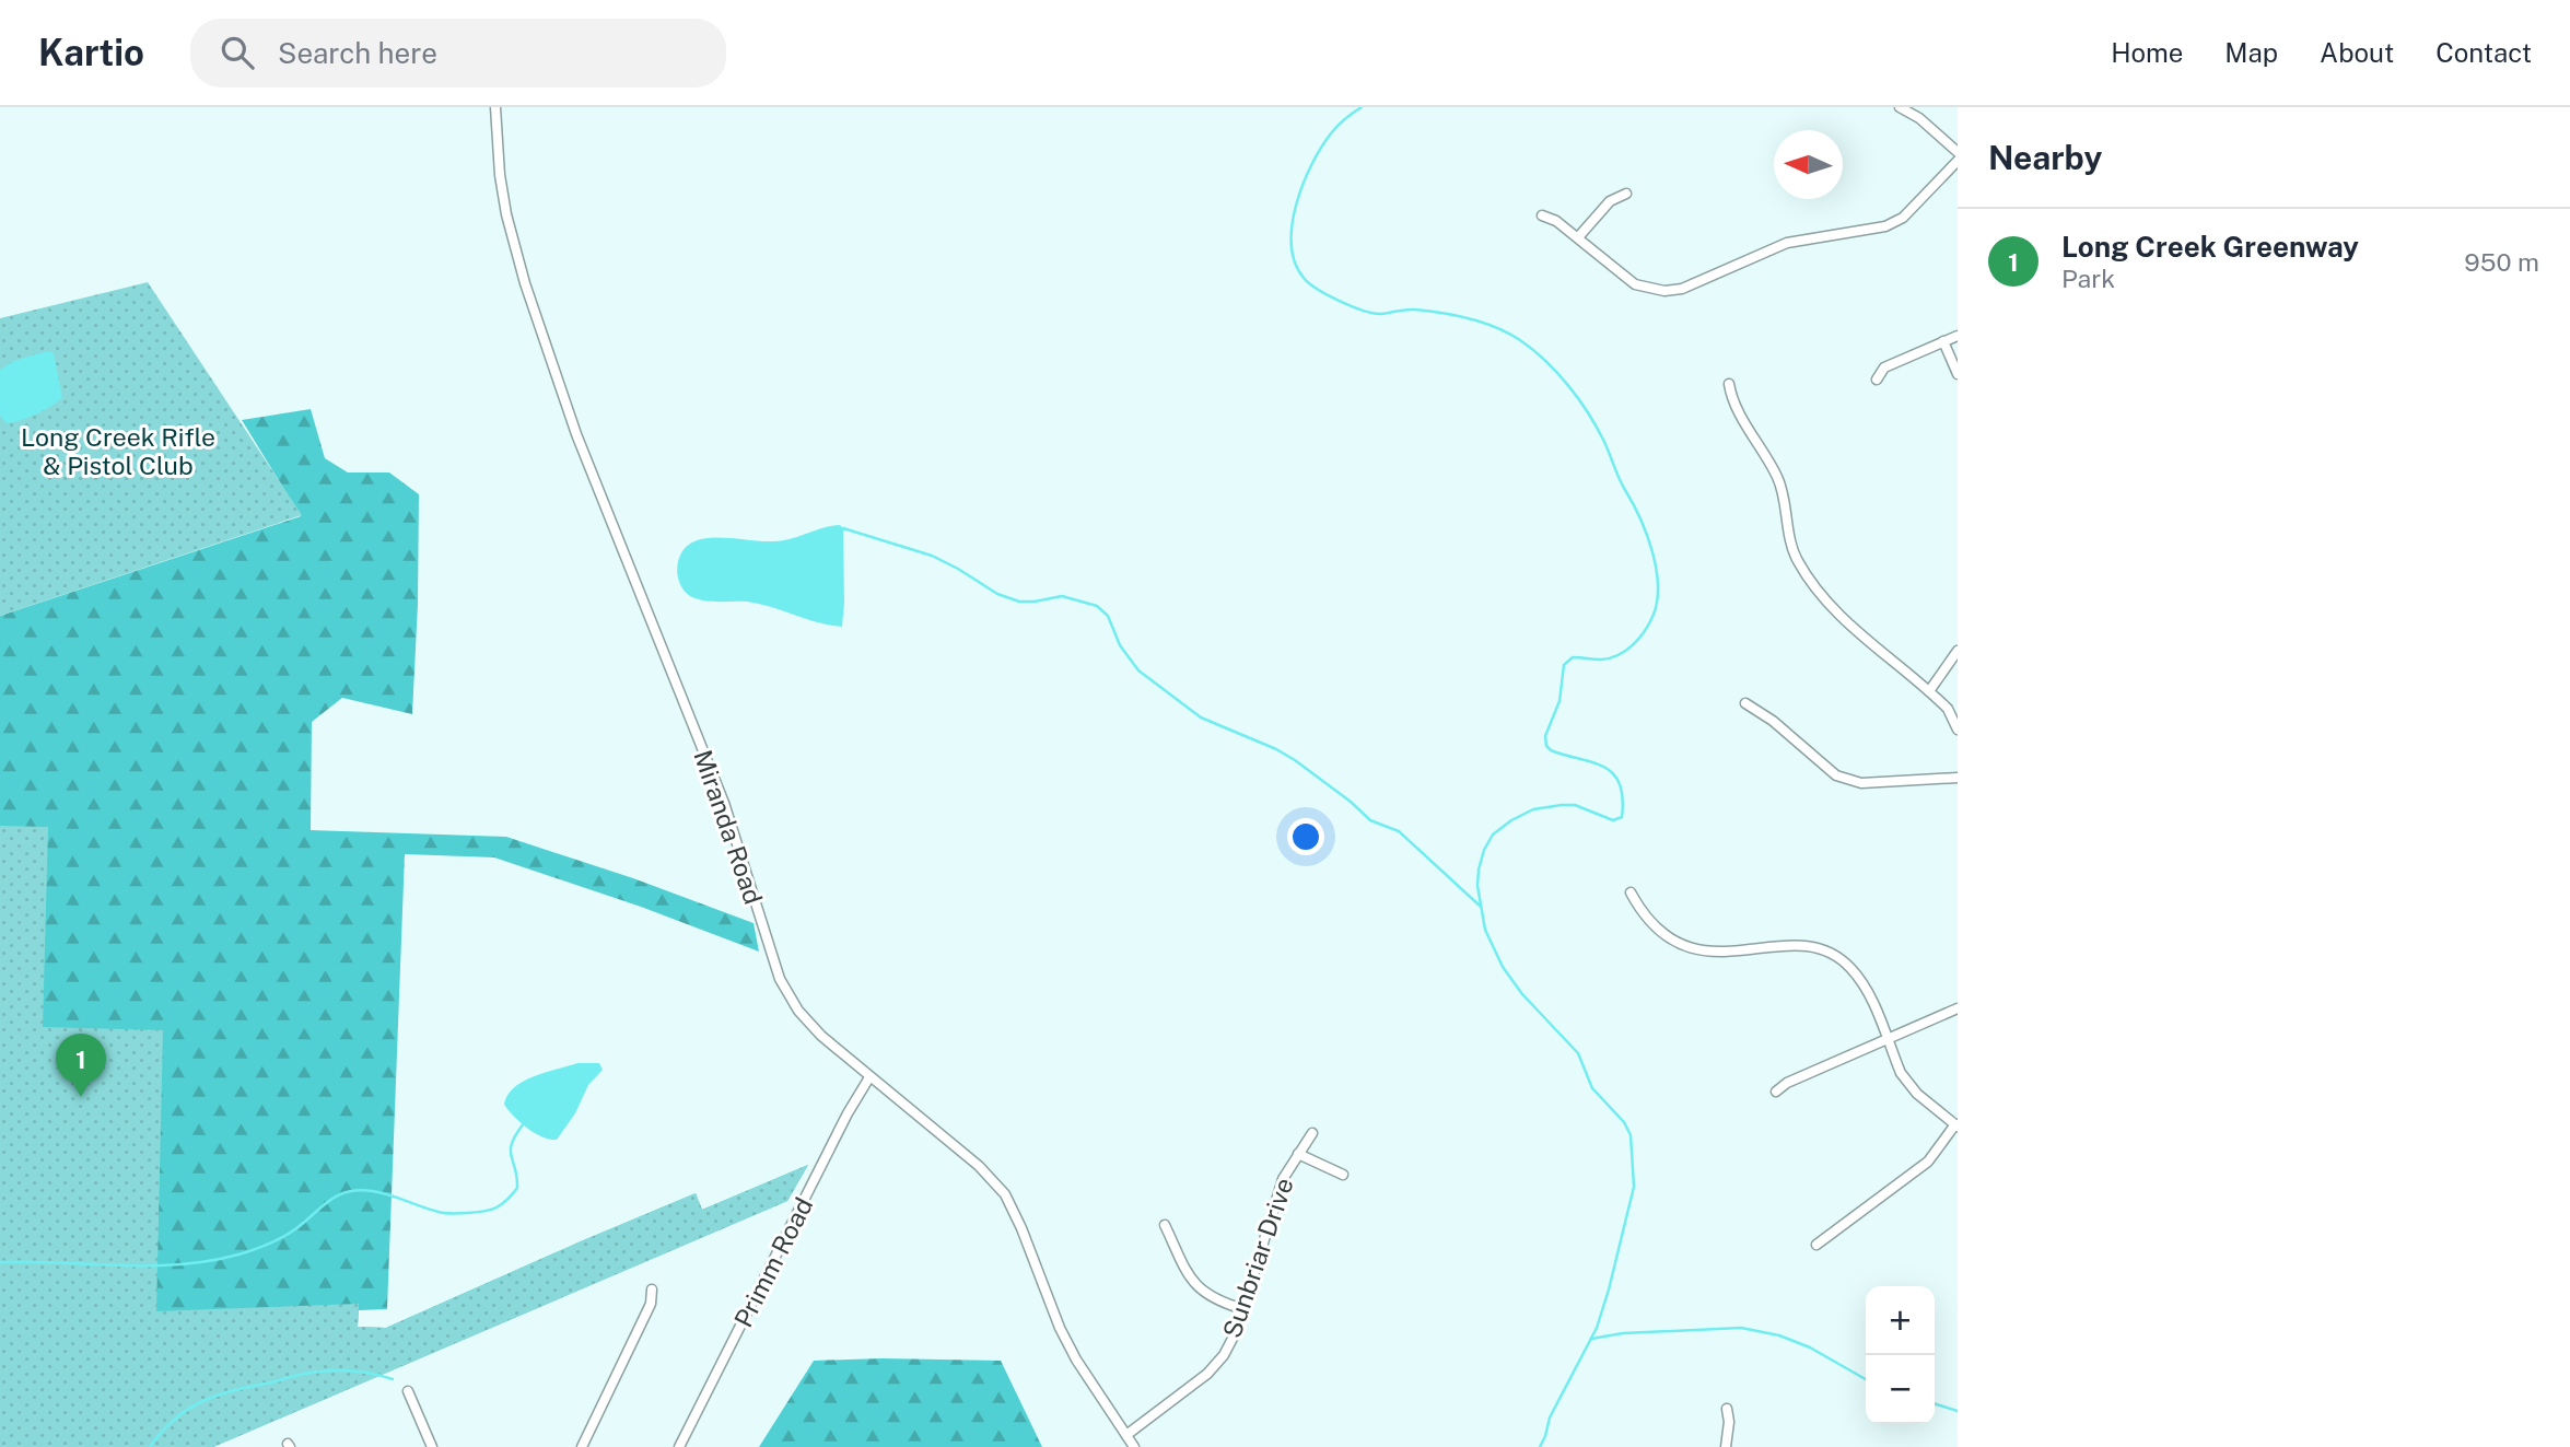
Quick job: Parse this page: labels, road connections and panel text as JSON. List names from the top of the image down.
{
  "streets": {
    "street": ["Miranda Road", "Sunbriar Drive", "Primm Road"]
  },
  "crossings": [
    ["Miranda Road", "Sunbriar Drive"],
    ["Miranda Road", "Primm Road"]
  ],
  "parks": ["Long Creek Rifle & Pistol Club"],
  "north": "left",
  "page": {
    "header": "Kartio",
    "search": "Search here",
    "nav": [
      "Home",
      "Map",
      "About",
      "Contact"
    ],
    "heading": "Nearby",
    "list": [
      {
        "mark": "1",
        "name": "Long Creek Greenway",
        "note": "Park",
        "value": "950 m"
      }
    ],
    "pins": "1",
    "map_buttons": ["+", "−"]
  }
}
